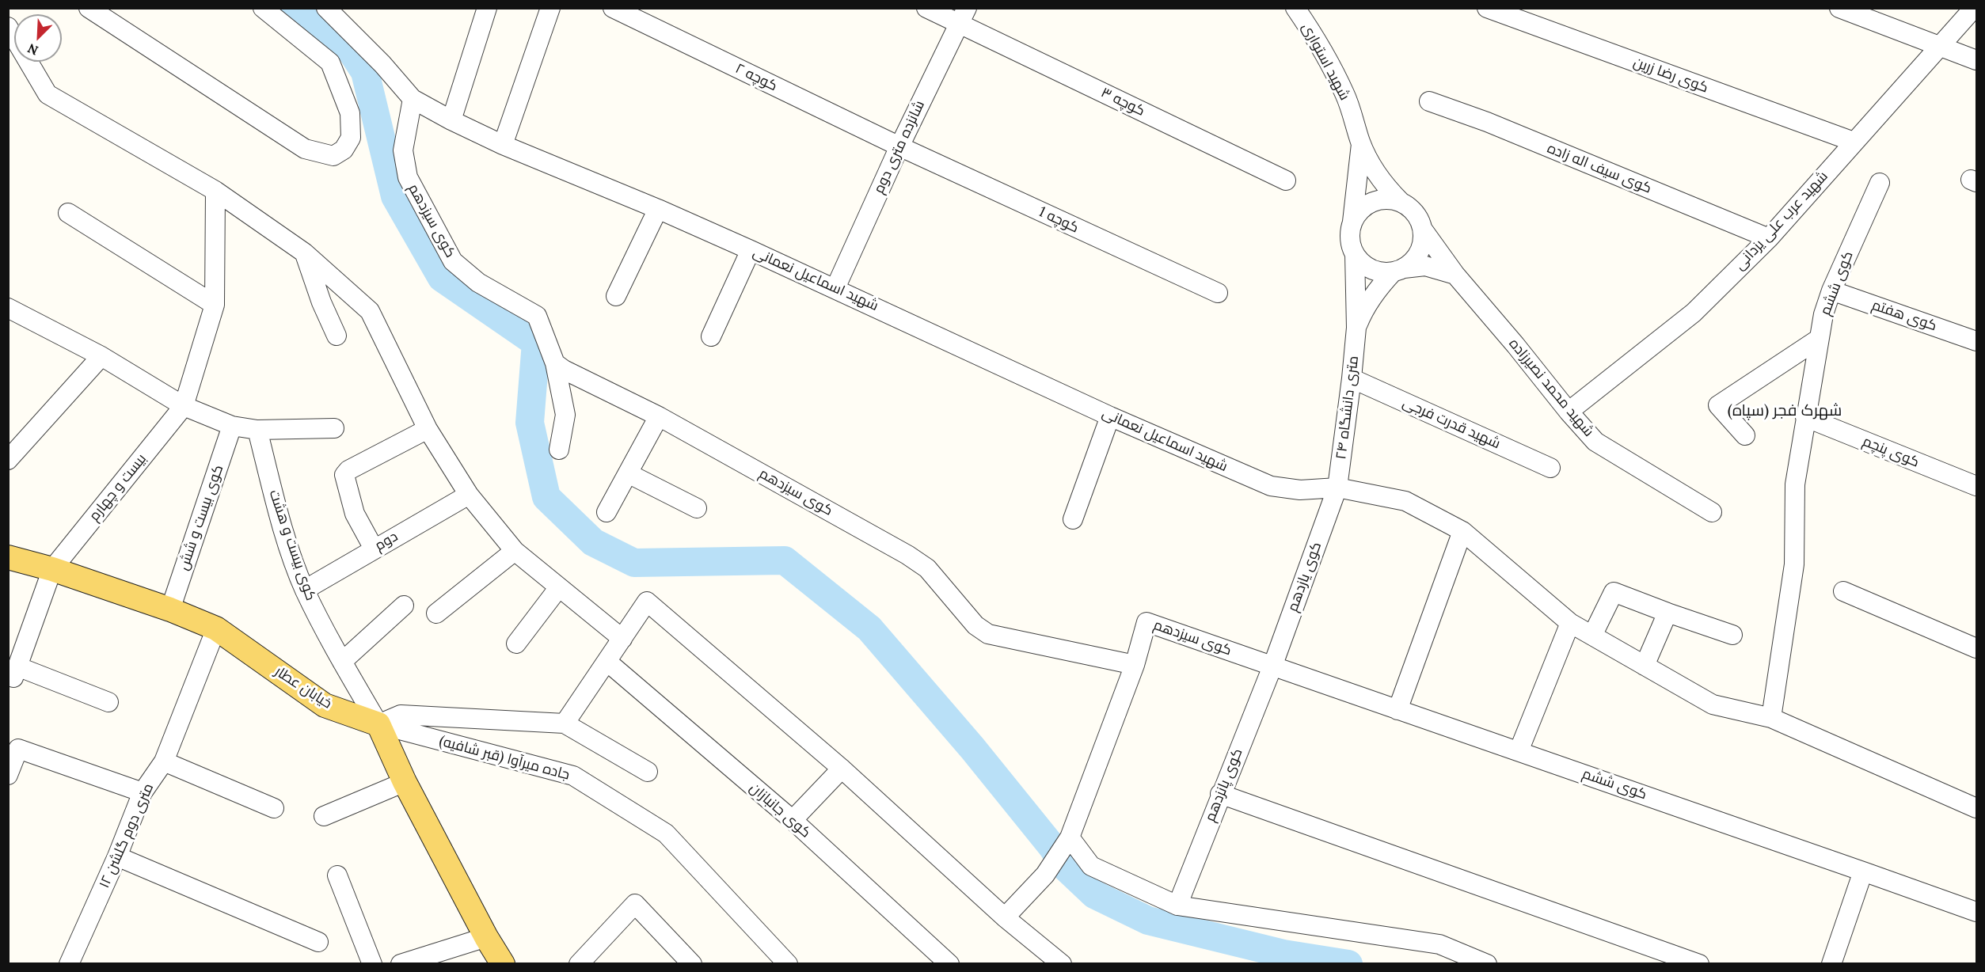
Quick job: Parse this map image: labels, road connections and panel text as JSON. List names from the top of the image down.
{
  "streets": {
    "main road": ["خیابان عطار"],
    "street": [
      "شهید استواری",
      "کوی رضا زرین",
      "کوچه ۲",
      "کوچه ۳",
      "شانزده متری دوم",
      "کوی سیف اله زاده",
      "کوچه 1",
      "کوی سیزدهم",
      "شهید عرب علی یزدانی",
      "شهید اسماعیل نعمانی",
      "کوی ششم",
      "کوی هفتم",
      "شهید محمد نصیرزاده",
      "۲۴ متری دانشگاه",
      "شهید قدرت فرجی",
      "کوی پنچم",
      "بیست و چهارم",
      "کوی بیست و شش",
      "دوم",
      "کوی بیست و هشت",
      "کوی یازدهم",
      "جاده میرآوا (قبر شافیه)",
      "کوی پانزدهم",
      "کوی جانبازان",
      "۱۲ متری دوم گلشن"
    ]
  },
  "crossings": [
    ["شهید استواری", "شهید محمد نصیرزاده"],
    ["شهید استواری", "۲۴ متری دانشگاه"],
    ["کوی رضا زرین", "شهید عرب علی یزدانی"],
    ["کوچه ۲", "شانزده متری دوم"],
    ["کوچه ۲", "کوچه 1"],
    ["کوچه ۳", "شانزده متری دوم"],
    ["شانزده متری دوم", "کوچه 1"],
    ["شانزده متری دوم", "شهید اسماعیل نعمانی"],
    ["کوی سیف اله زاده", "شهید عرب علی یزدانی"],
    ["کوی سیزدهم", "شهید اسماعیل نعمانی"],
    ["کوی سیزدهم", "کوی ششم"],
    ["کوی سیزدهم", "کوی یازدهم"],
    ["کوی سیزدهم", "کوی پانزدهم"],
    ["شهید عرب علی یزدانی", "شهید محمد نصیرزاده"],
    ["شهید اسماعیل نعمانی", "کوی ششم"],
    ["شهید اسماعیل نعمانی", "۲۴ متری دانشگاه"],
    ["شهید اسماعیل نعمانی", "کوی یازدهم"],
    ["کوی ششم", "کوی هفتم"],
    ["کوی ششم", "کوی پنچم"],
    ["کوی ششم", "کوی یازدهم"],
    ["کوی ششم", "کوی پانزدهم"],
    ["شهید محمد نصیرزاده", "۲۴ متری دانشگاه"],
    ["۲۴ متری دانشگاه", "شهید قدرت فرجی"],
    ["۲۴ متری دانشگاه", "کوی یازدهم"],
    ["بیست و چهارم", "خیابان عطار"],
    ["کوی بیست و شش", "خیابان عطار"],
    ["دوم", "کوی بیست و هشت"],
    ["کوی بیست و هشت", "خیابان عطار"],
    ["کوی بیست و هشت", "جاده میرآوا (قبر شافیه)"],
    ["کوی یازدهم", "کوی پانزدهم"],
    ["خیابان عطار", "جاده میرآوا (قبر شافیه)"],
    ["خیابان عطار", "۱۲ متری دوم گلشن"]
  ],
  "districts": ["شهرک فجر (سپاه)"],
  "north": "bottom left"
}
